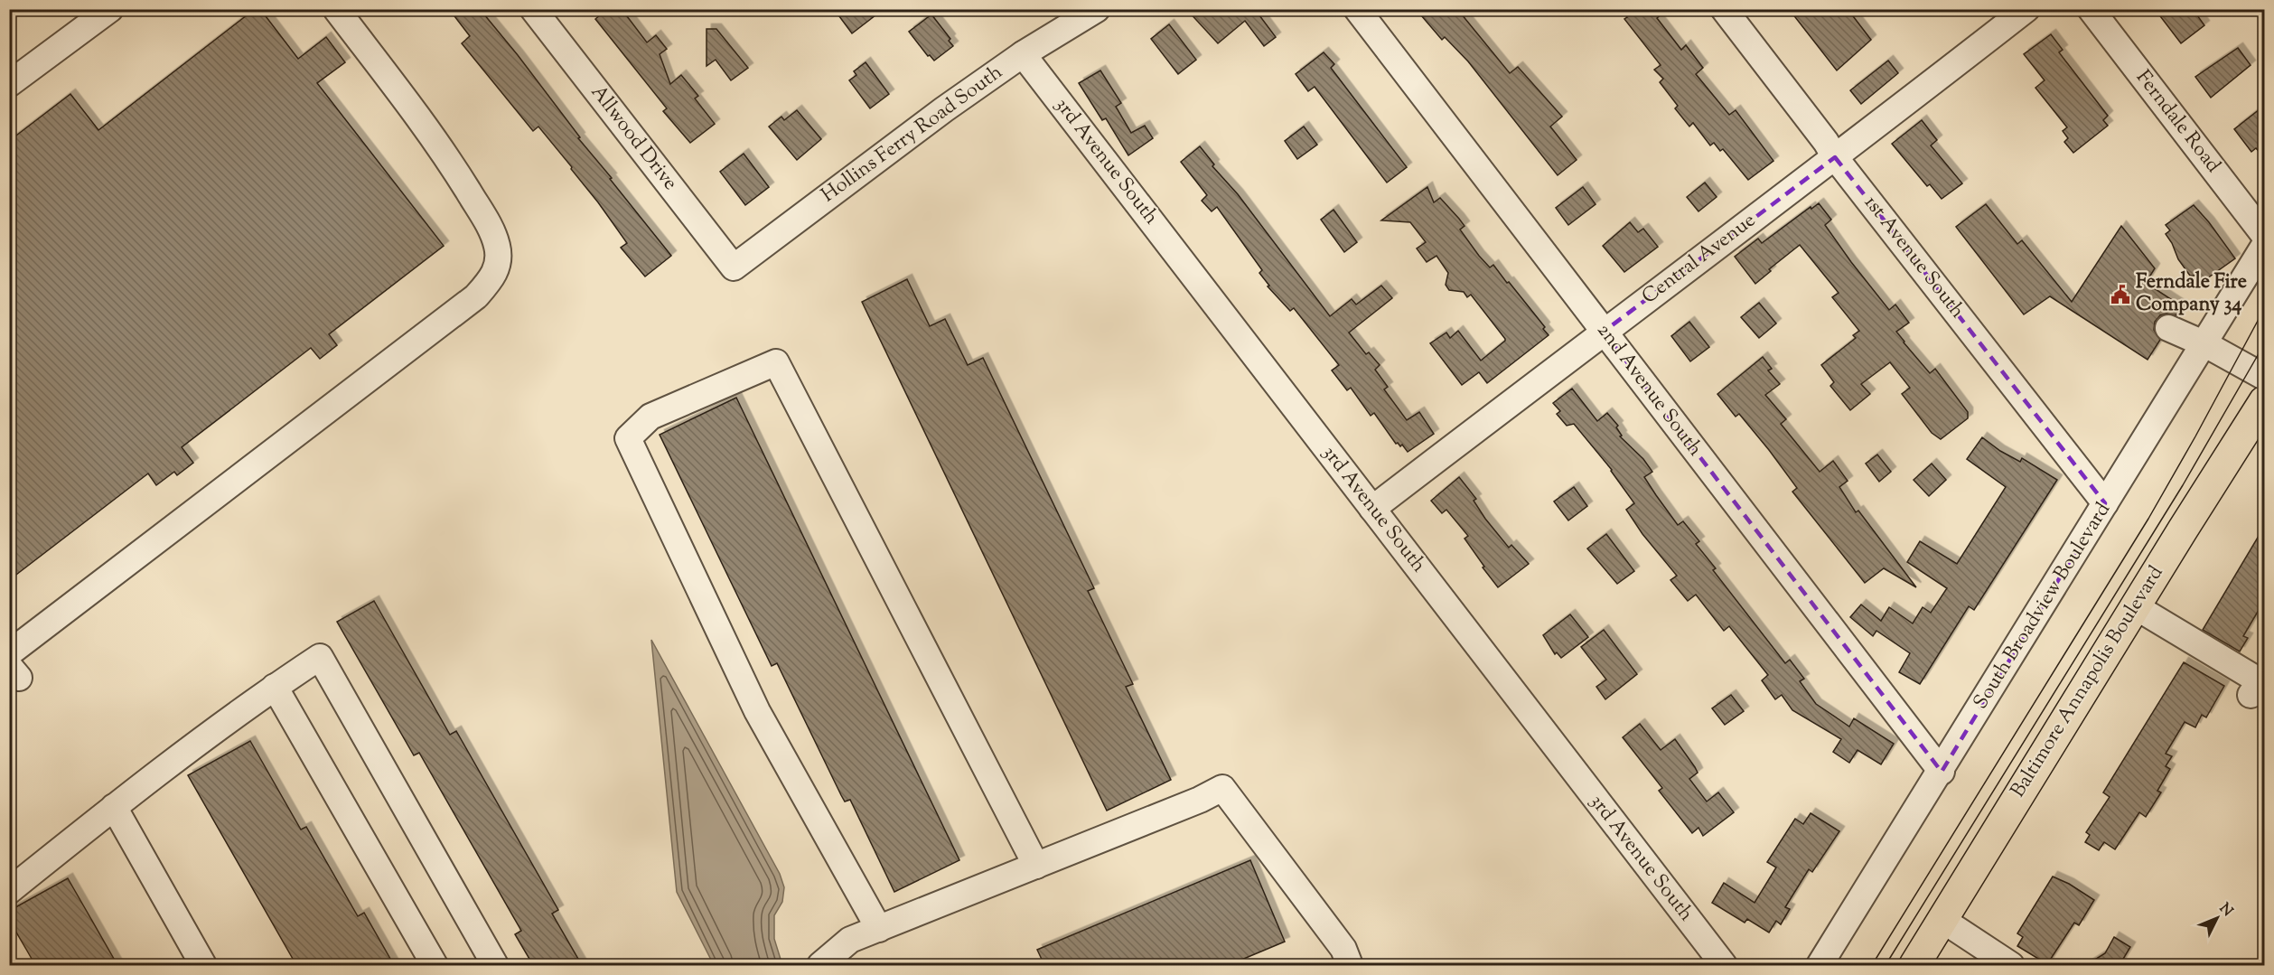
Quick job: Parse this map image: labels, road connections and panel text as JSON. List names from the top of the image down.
{
  "streets": {
    "main road": ["Baltimore Annapolis Boulevard"],
    "street": [
      "Ferndale Road",
      "Hollins Ferry Road South",
      "Allwood Drive",
      "3rd Avenue South",
      "1st Avenue South",
      "Central Avenue",
      "2nd Avenue South",
      "South Broadview Boulevard"
    ]
  },
  "crossings": [
    ["Hollins Ferry Road South", "Allwood Drive"],
    ["Hollins Ferry Road South", "3rd Avenue South"],
    ["3rd Avenue South", "Central Avenue"],
    ["1st Avenue South", "Central Avenue"],
    ["1st Avenue South", "South Broadview Boulevard"],
    ["Central Avenue", "2nd Avenue South"],
    ["2nd Avenue South", "South Broadview Boulevard"]
  ],
  "places": {
    "public building": ["Ferndale Fire Company 34"]
  },
  "north": "top right"
}
